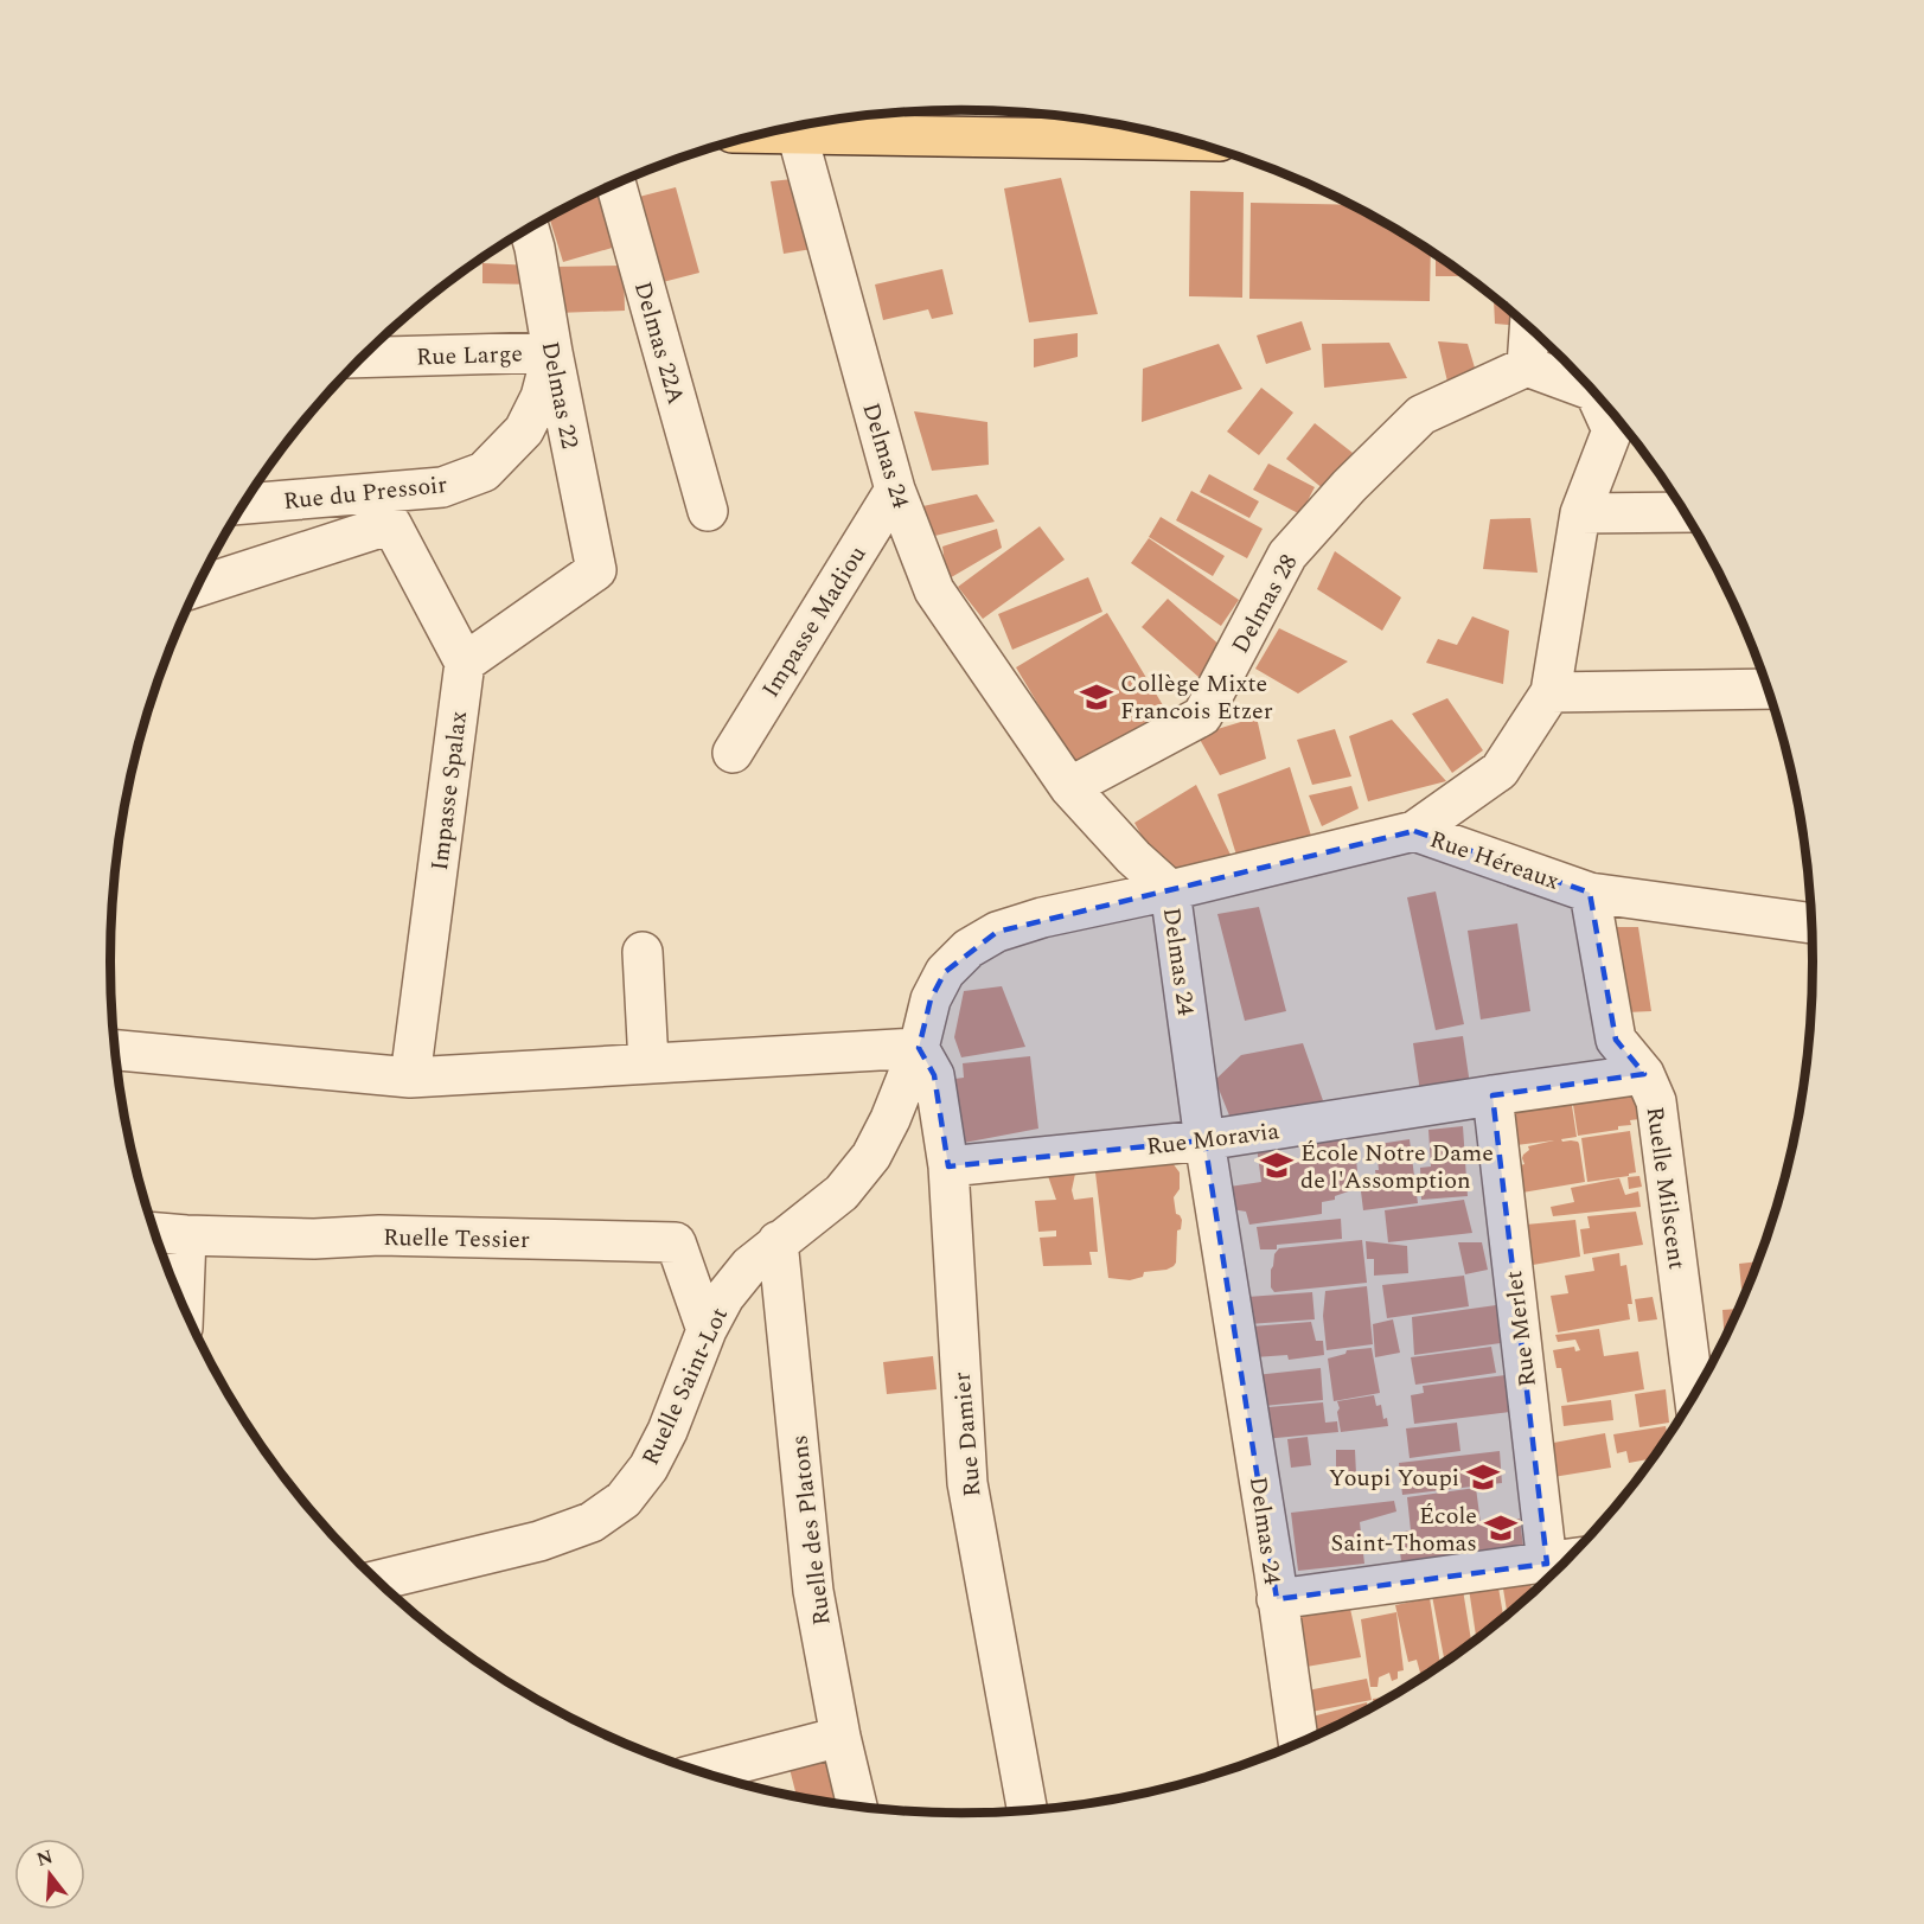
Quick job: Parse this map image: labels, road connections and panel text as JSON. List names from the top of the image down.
{
  "streets": {
    "street": [
      "Delmas 22A",
      "Rue Large",
      "Delmas 22",
      "Delmas 24",
      "Rue du Pressoir",
      "Delmas 28",
      "Impasse Madiou",
      "Impasse Spalax",
      "Rue Héreaux",
      "Rue Moravia",
      "Ruelle Milscent",
      "Ruelle Tessier",
      "Rue Merlet",
      "Ruelle Saint-Lot",
      "Rue Damier",
      "Ruelle des Platons"
    ]
  },
  "crossings": [
    ["Rue Large", "Delmas 22"],
    ["Rue Large", "Rue du Pressoir"],
    ["Delmas 22", "Rue du Pressoir"],
    ["Delmas 22", "Impasse Spalax"],
    ["Delmas 24", "Delmas 28"],
    ["Delmas 24", "Impasse Madiou"],
    ["Delmas 24", "Rue Héreaux"],
    ["Delmas 24", "Rue Moravia"],
    ["Delmas 24", "Ruelle Saint-Lot"],
    ["Rue Héreaux", "Ruelle Milscent"],
    ["Rue Héreaux", "Ruelle Saint-Lot"],
    ["Rue Moravia", "Ruelle Milscent"],
    ["Rue Moravia", "Rue Merlet"],
    ["Rue Moravia", "Rue Damier"],
    ["Ruelle Tessier", "Ruelle Saint-Lot"],
    ["Ruelle Saint-Lot", "Rue Damier"],
    ["Ruelle Saint-Lot", "Ruelle des Platons"]
  ],
  "places": {
    "school or university": [
      "Collège Mixte Francois Etzer",
      "École Notre Dame de l'Assomption",
      "Youpi Youpi",
      "École Saint-Thomas"
    ]
  },
  "north": "top"
}
